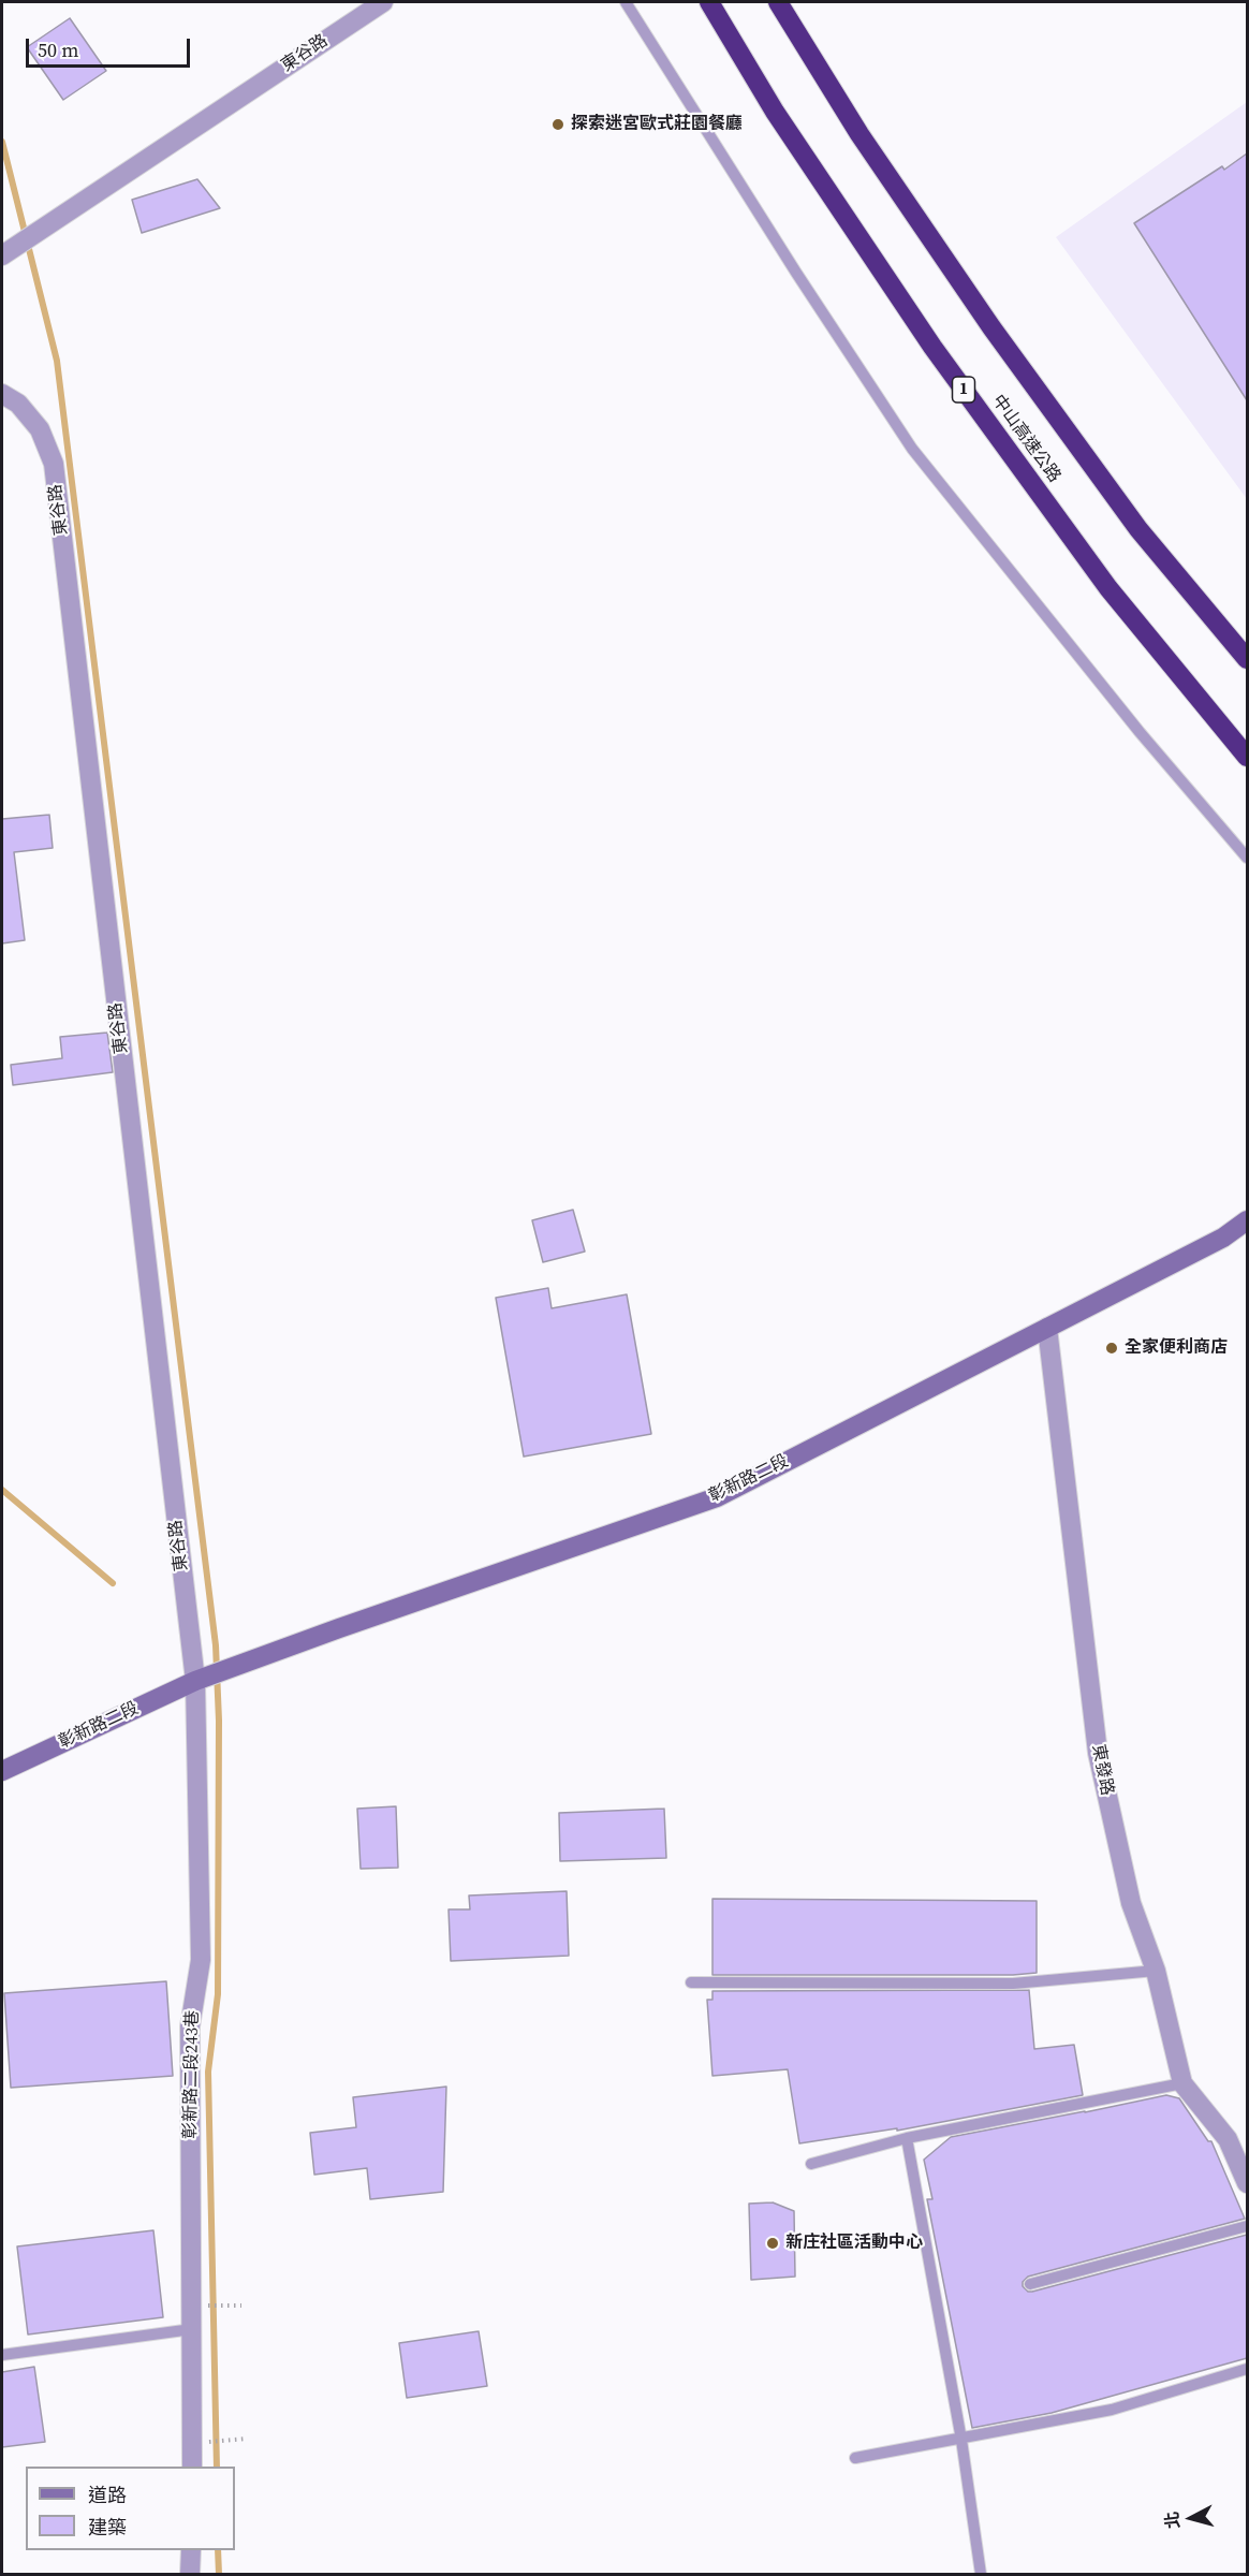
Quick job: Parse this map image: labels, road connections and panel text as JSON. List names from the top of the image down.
{
  "streets": {
    "highway": ["1", "中山高速公路"],
    "street": [
      "東谷路",
      "彰新路二段",
      "東發路",
      "彰新路二段243巷"
    ]
  },
  "crossings": [
    ["東谷路", "彰新路二段"],
    ["東谷路", "彰新路二段243巷"],
    ["彰新路二段", "東發路"],
    ["彰新路二段", "彰新路二段243巷"]
  ],
  "places": ["探索迷宮歐式莊園餐廳", "全家便利商店", "新庄社區活動中心"],
  "legend": ["道路", "建築"],
  "scale_bar": "50 m",
  "north": "left"
}
